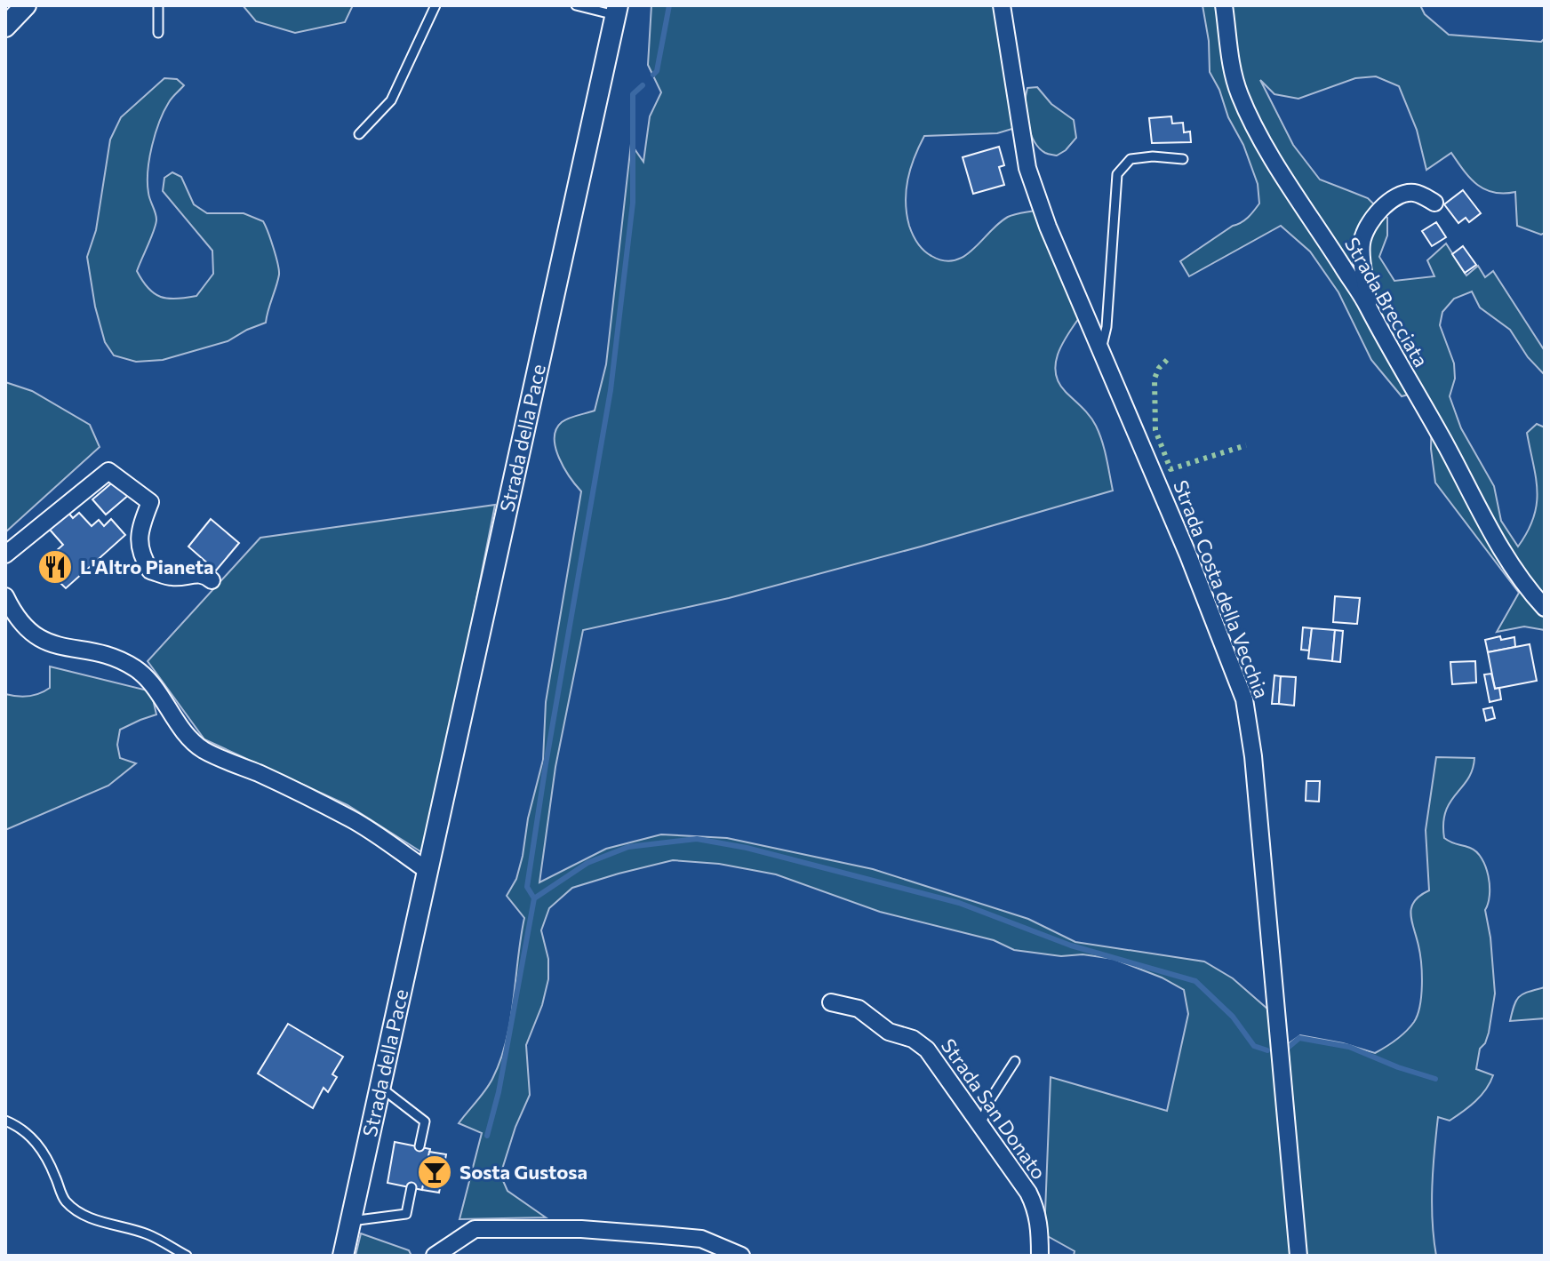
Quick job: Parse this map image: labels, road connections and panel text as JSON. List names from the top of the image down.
{
  "streets": {
    "street": [
      "Strada Brecciata",
      "Strada della Pace",
      "Strada Costa della Vecchia",
      "Strada San Donato"
    ]
  },
  "places": {
    "restaurant": ["L'Altro Pianeta"],
    "bar": ["Sosta Gustosa"]
  }
}
